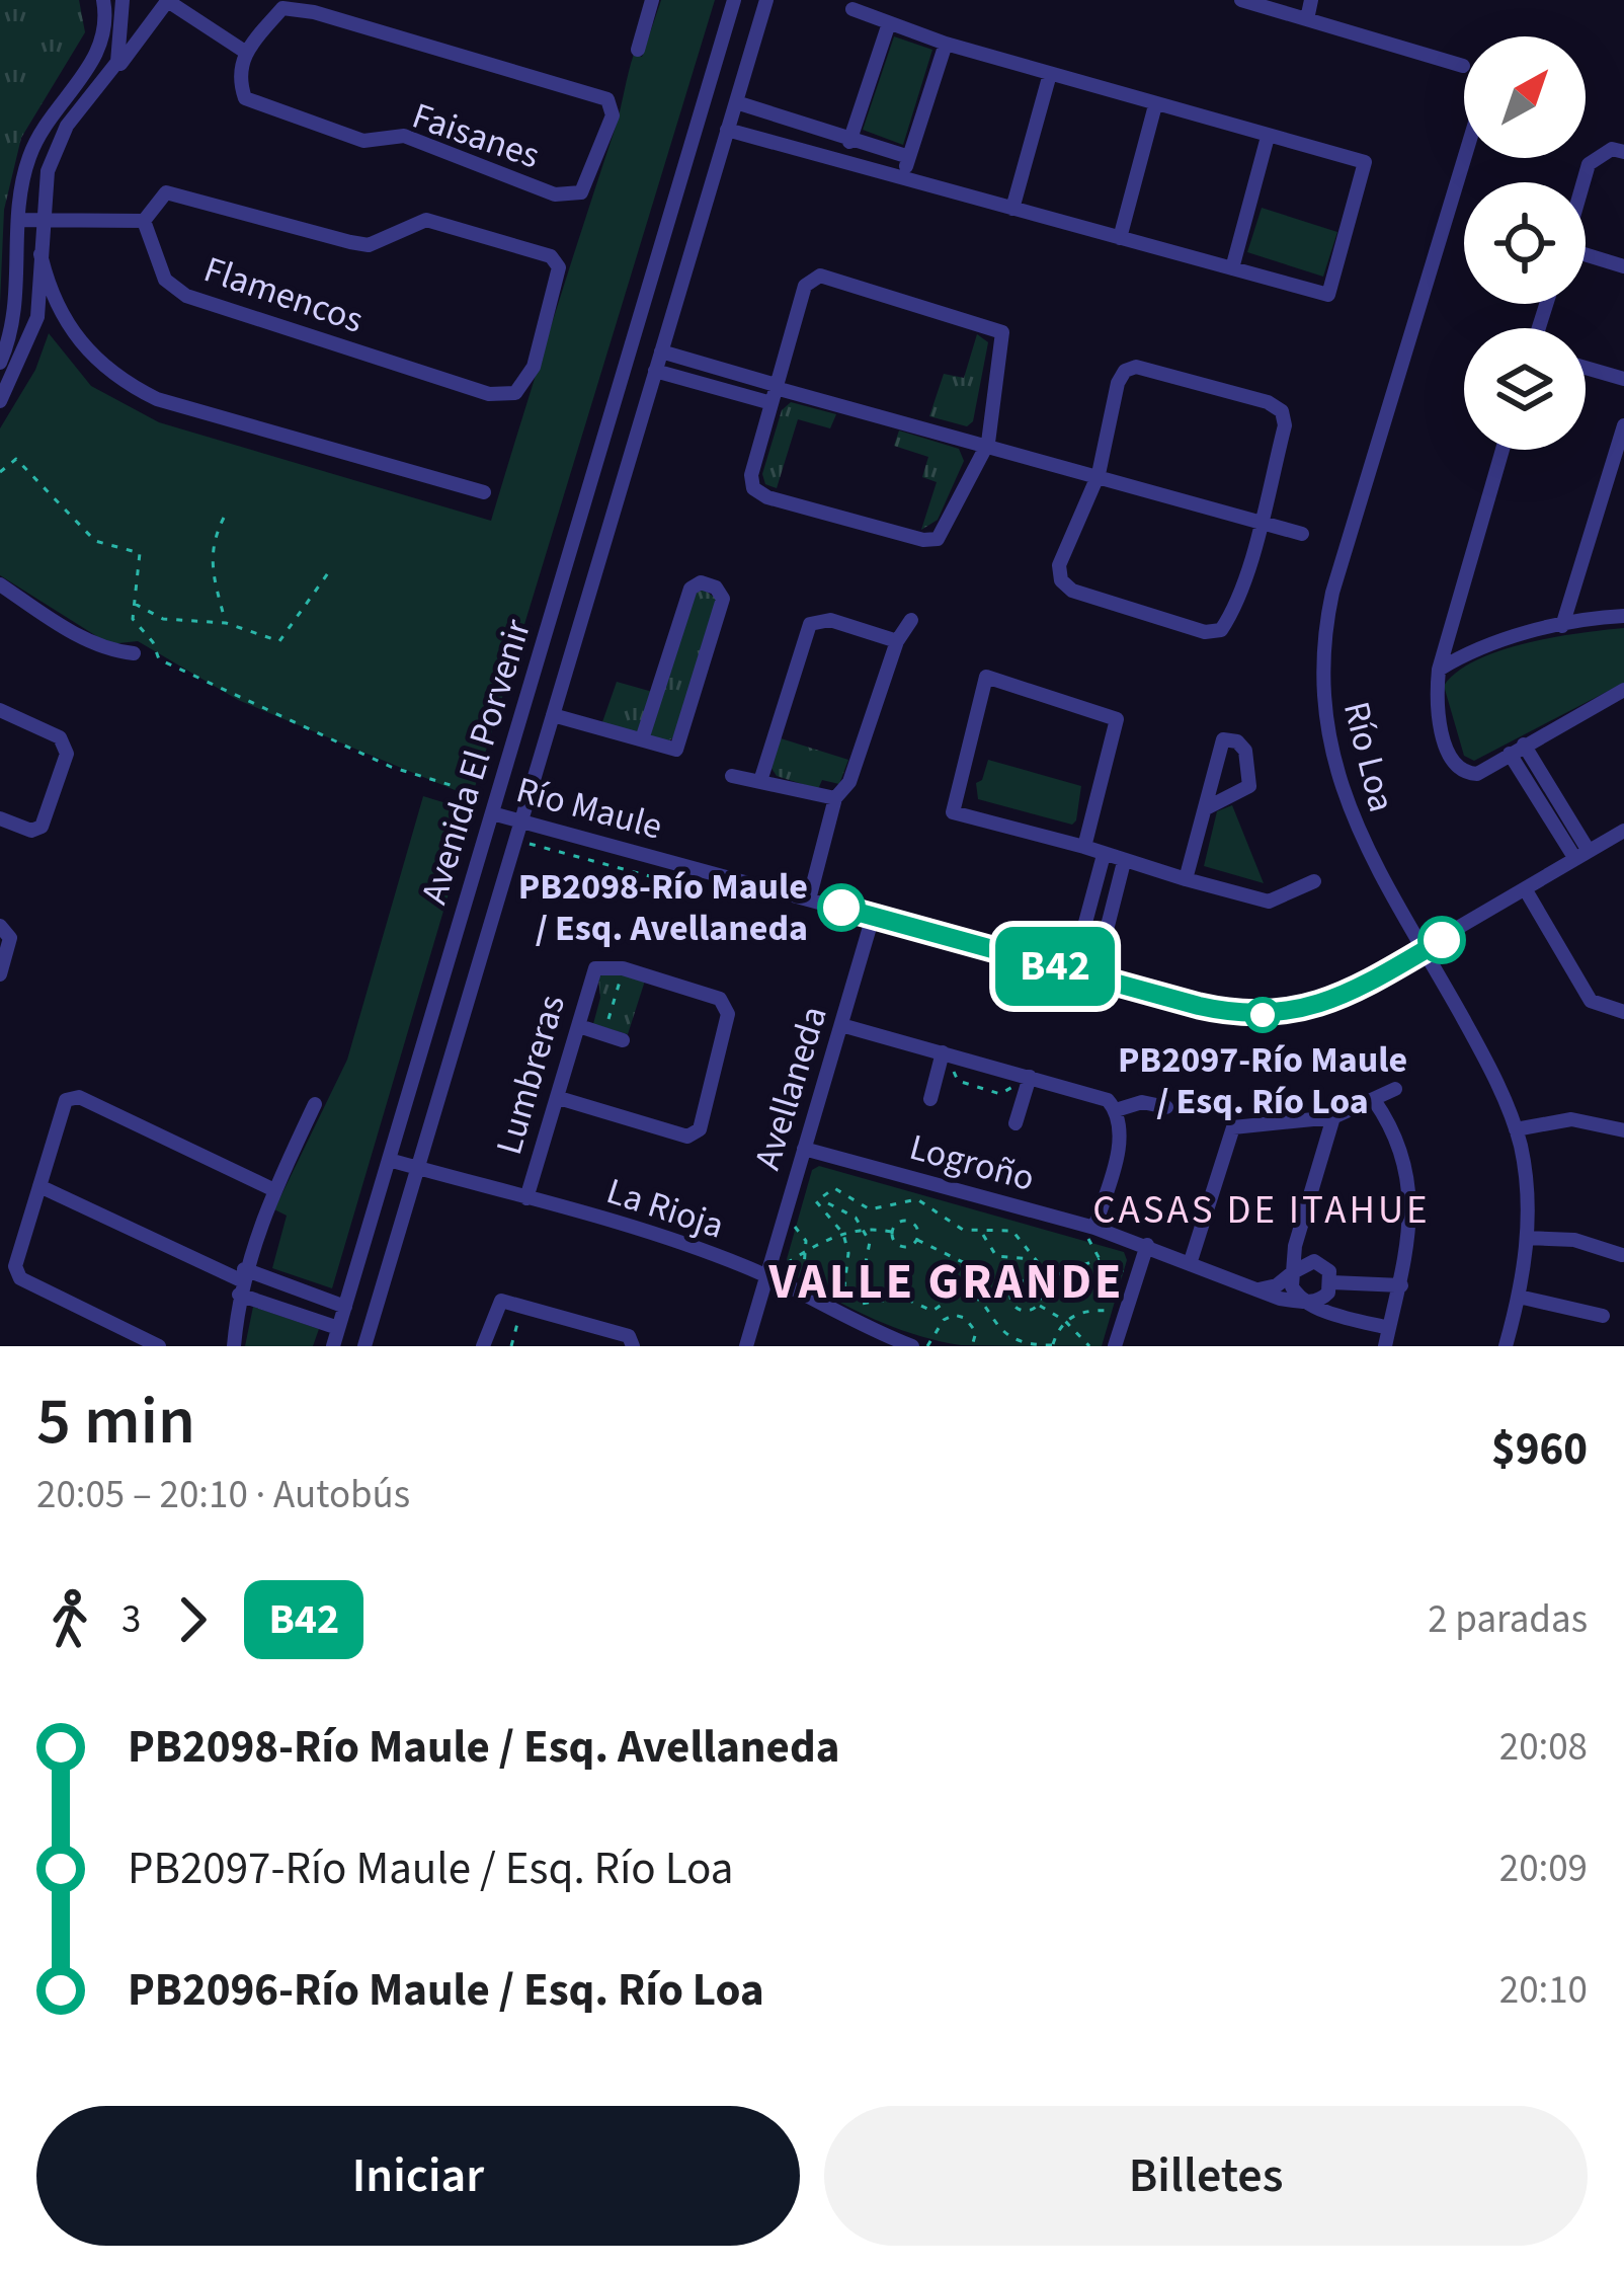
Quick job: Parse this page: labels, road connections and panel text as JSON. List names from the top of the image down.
{
  "streets": {
    "street": [
      "Faisanes",
      "Flamencos",
      "Río Loa",
      "Avenida El Porvenir",
      "Río Maule",
      "Lumbreras",
      "Avellaneda",
      "Logroño",
      "La Rioja"
    ]
  },
  "crossings": [
    ["Río Loa", "Río Maule"],
    ["Avenida El Porvenir", "Río Maule"],
    ["Avenida El Porvenir", "La Rioja"],
    ["Río Maule", "Avellaneda"],
    ["Lumbreras", "La Rioja"],
    ["Avellaneda", "Logroño"],
    ["Avellaneda", "La Rioja"]
  ],
  "districts": ["CASAS DE ITAHUE", "VALLE GRANDE"],
  "places": ["PB2098-Río Maule / Esq. Avellaneda", "PB2097-Río Maule / Esq. Río Loa"],
  "lines": ["bus line B42"],
  "north": "top right",
  "page": {
    "on_map": "B42",
    "heading": ["5 min", "20:05 – 20:10 · Autobús", "$960"],
    "legs": ["3", "B42", "2 paradas"],
    "list": [
      {
        "name": "PB2098-Río Maule / Esq. Avellaneda",
        "value": "20:08"
      },
      {
        "name": "PB2097-Río Maule / Esq. Río Loa",
        "value": "20:09"
      },
      {
        "name": "PB2096-Río Maule / Esq. Río Loa",
        "value": "20:10"
      }
    ],
    "buttons": ["Iniciar", "Billetes"]
  }
}
